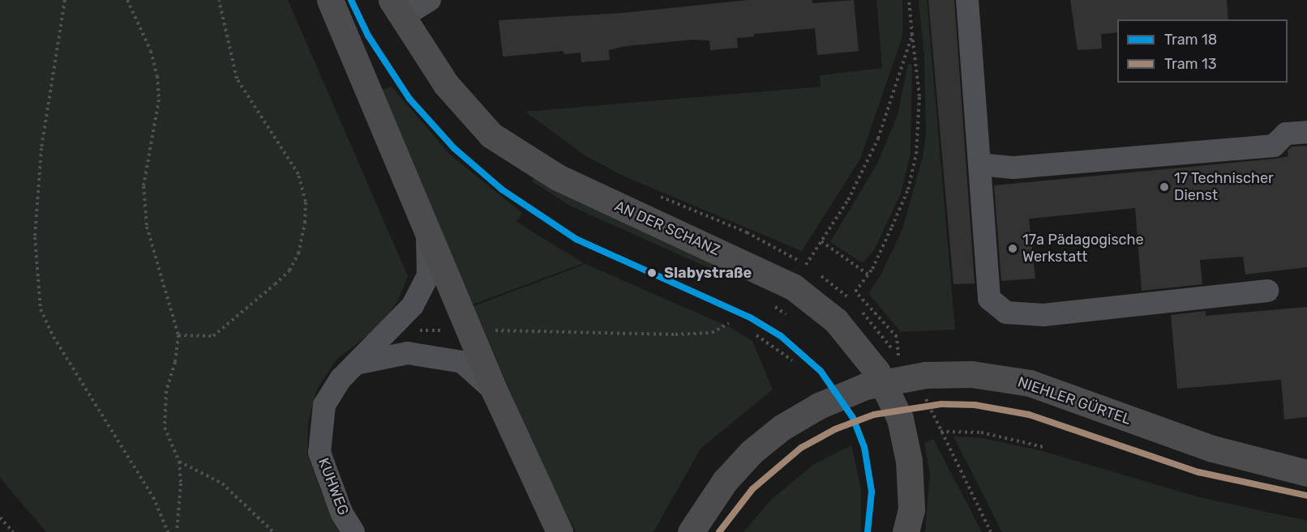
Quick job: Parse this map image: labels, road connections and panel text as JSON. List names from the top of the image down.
{
  "streets": {
    "main road": ["AN DER SCHANZ", "NIEHLER GÜRTEL"],
    "street": ["KUHWEG"]
  },
  "places": ["17 Technischer Dienst", "17a Pädagogische Werkstatt", "Slabystraße"],
  "lines": ["tram line 18", "tram line 13"],
  "legend": ["Tram 18", "Tram 13"]
}
